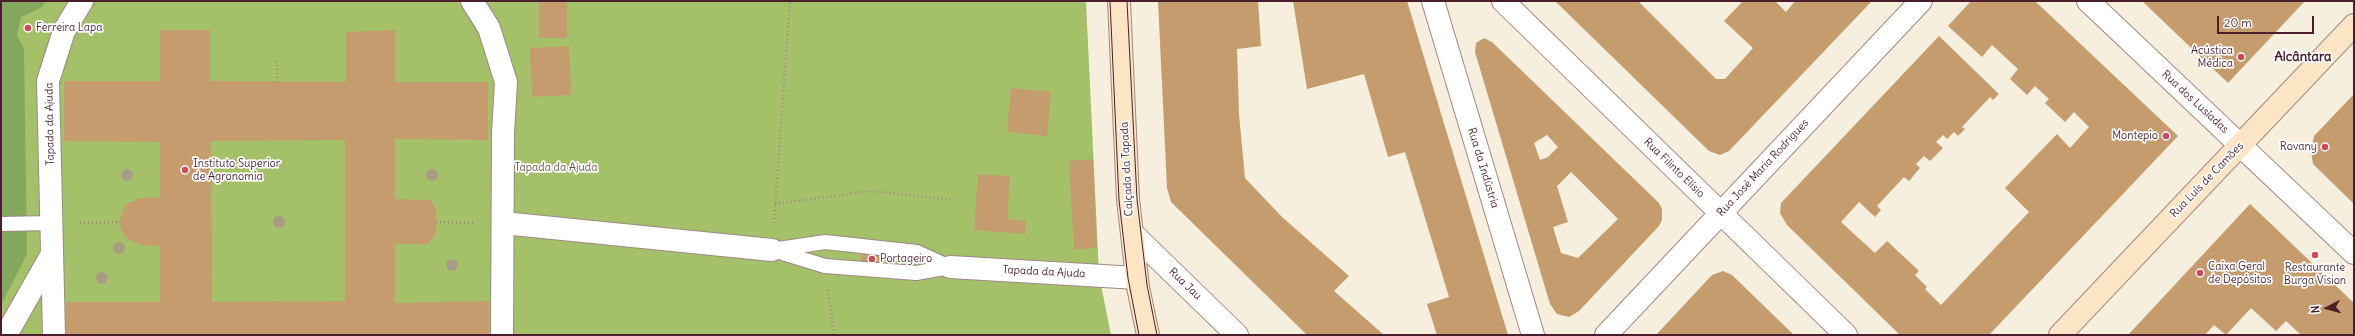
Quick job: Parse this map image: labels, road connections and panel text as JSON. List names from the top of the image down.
{
  "streets": {
    "street": [
      "Rua dos Lusíadas",
      "Tapada da Ajuda",
      "Rua da Indústria",
      "Rua Filinto Elísio",
      "Rua José Maria Rodrigues",
      "Calçada da Tapada",
      "Rua Luís de Camões",
      "Rua Jau"
    ]
  },
  "crossings": [
    ["Rua dos Lusíadas", "Rua Luís de Camões"],
    ["Tapada da Ajuda", "Calçada da Tapada"],
    ["Rua Filinto Elísio", "Rua José Maria Rodrigues"],
    ["Calçada da Tapada", "Rua Jau"]
  ],
  "districts": ["Alcântara"],
  "parks": ["Tapada da Ajuda"],
  "places": [
    "Ferreira Lapa",
    "Acústica Médica",
    "Montepio",
    "Rovany",
    "Instituto Superior de Agronomia",
    "Restaurante Burga Vision",
    "Portageiro",
    "Caixa Geral de Depósitos"
  ],
  "scale_bar": "20 m",
  "north": "left"
}
